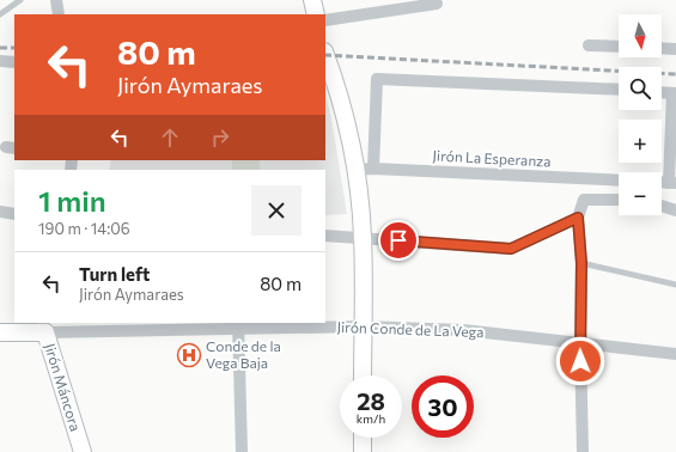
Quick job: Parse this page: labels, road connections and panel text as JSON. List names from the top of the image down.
{
  "streets": {
    "street": ["Jirón La Esperanza", "Jirón Conde de La Vega", "Jirón Máncora"]
  },
  "crossings": [
    ["Jirón Conde de La Vega", "Jirón Máncora"]
  ],
  "places": {
    "hospital": ["Conde de la Vega Baja"]
  },
  "north": "bottom",
  "page": {
    "map_buttons": ["+", "−"],
    "turn": ["80 m", "Jirón Aymaraes"],
    "heading": ["1 min", "190 m · 14:06"],
    "list": [
      {
        "name": "Turn left",
        "note": "Jirón Aymaraes",
        "value": "80 m"
      }
    ],
    "speed": "28 km/h",
    "limit": "30"
  }
}
